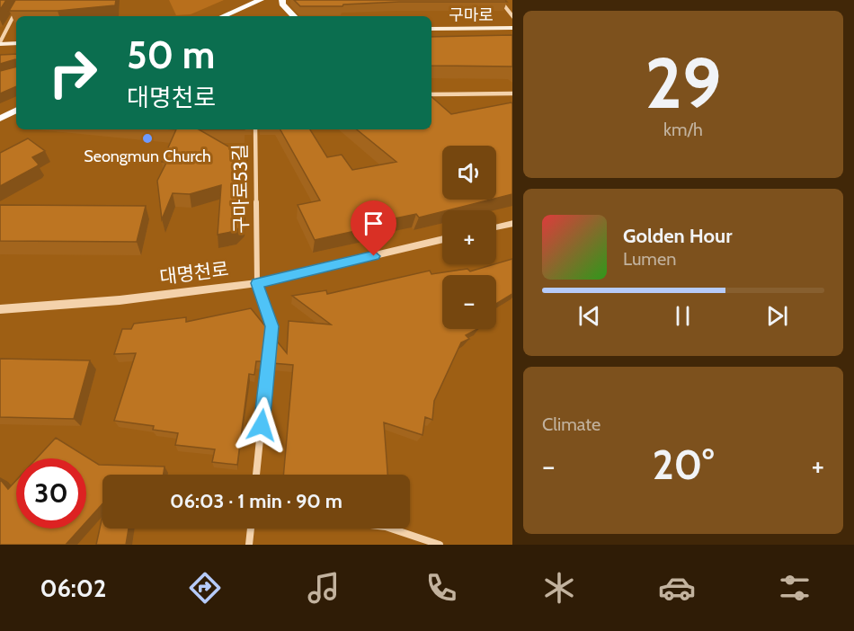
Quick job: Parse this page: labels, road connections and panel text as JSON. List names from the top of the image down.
{
  "streets": {
    "main road": ["구마로"],
    "street": ["구마로53길", "대명천로"]
  },
  "crossings": [
    ["구마로53길", "대명천로"]
  ],
  "places": ["Seongmun Church"],
  "page": {
    "tile": [
      ["29", "km/h"],
      "Climate"
    ],
    "turn": ["50 m", "대명천로"],
    "map_buttons": ["+", "−"],
    "song": ["Golden Hour", "Lumen"],
    "heat": ["−", "20°", "+"],
    "limit": "30",
    "trip": "06:03 · 1 min · 90 m",
    "tabs": "06:02"
  }
}
